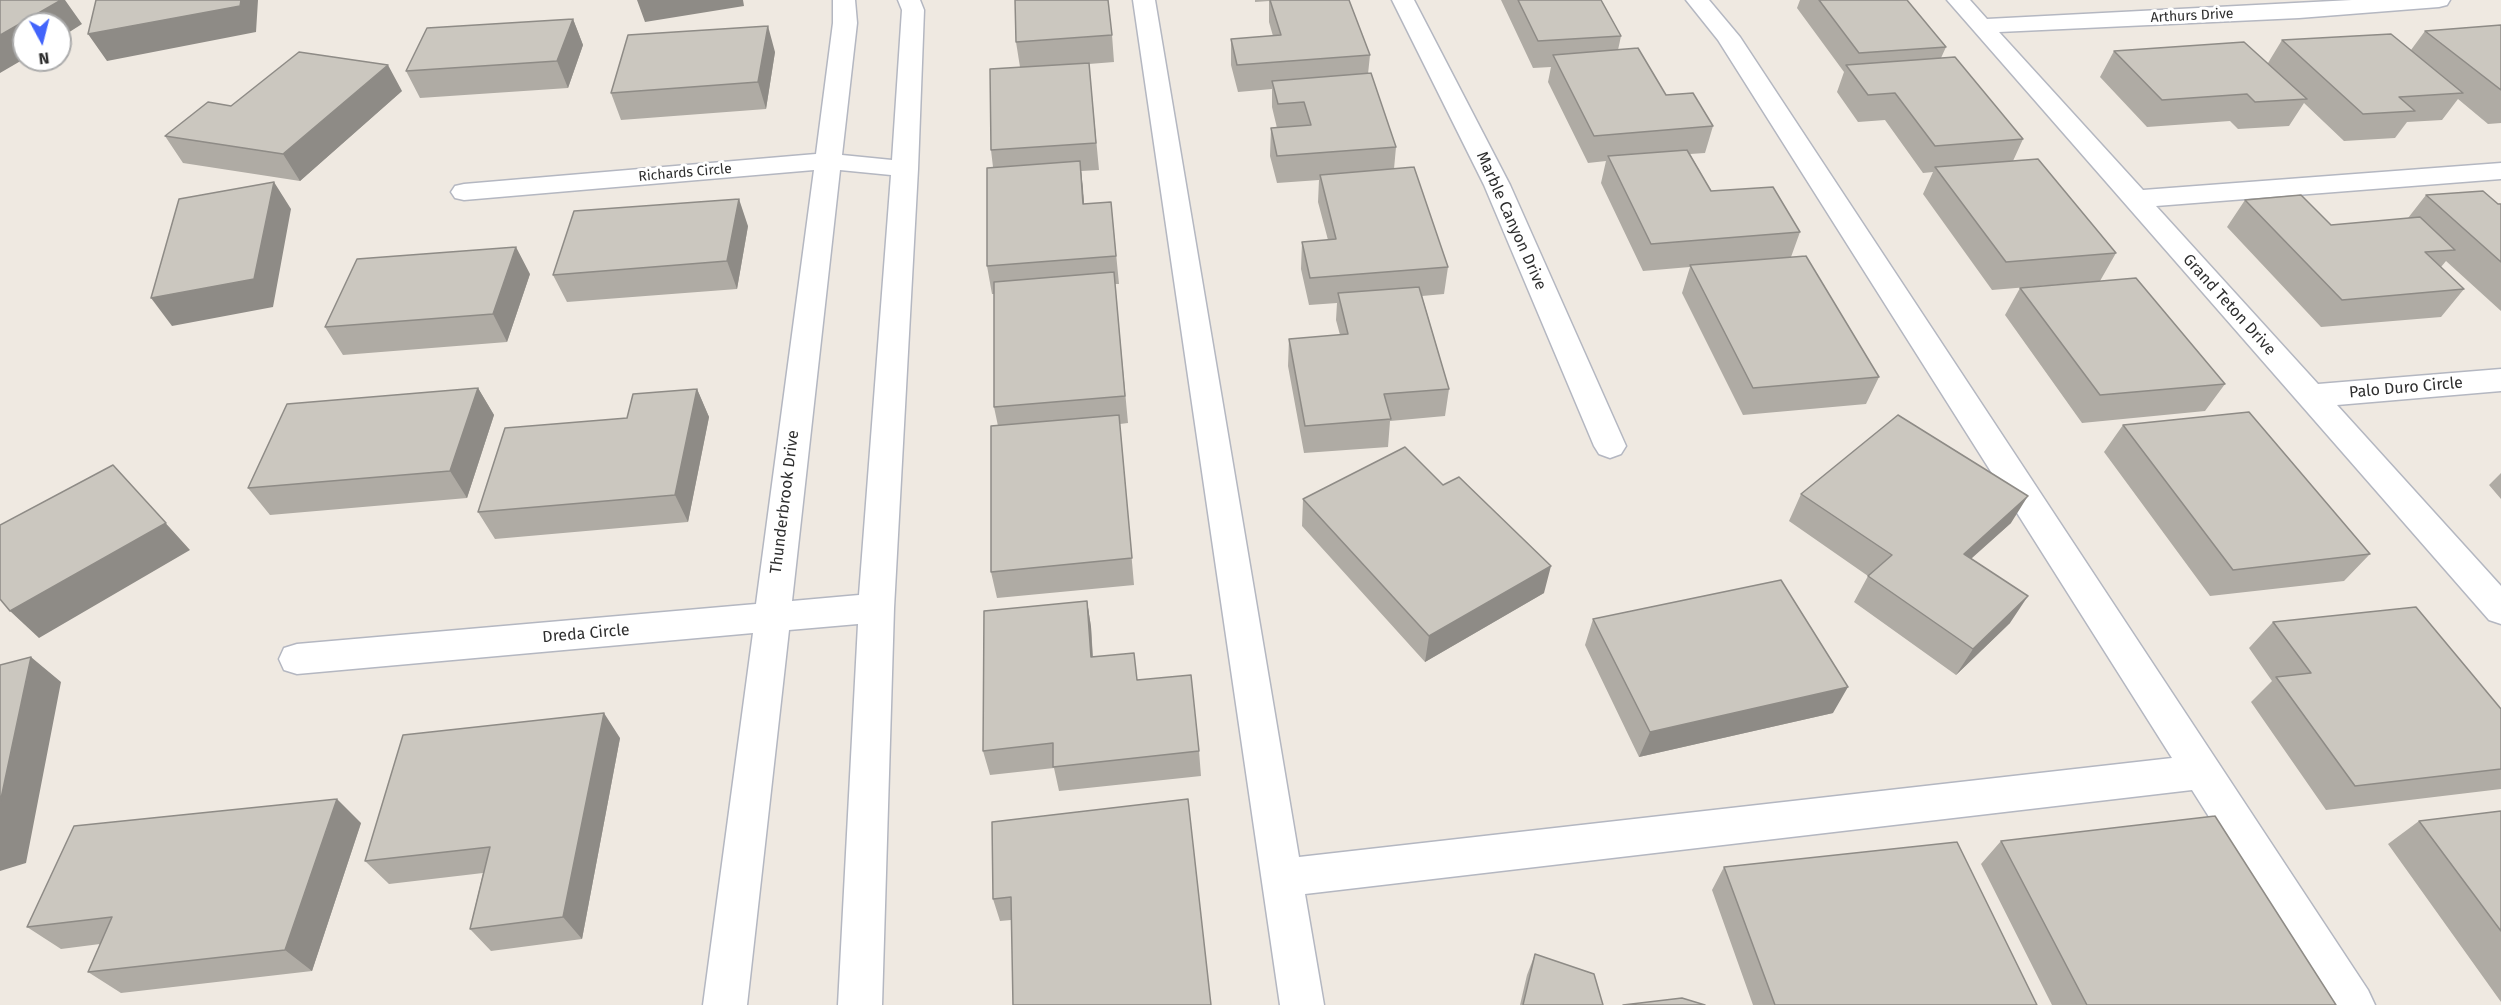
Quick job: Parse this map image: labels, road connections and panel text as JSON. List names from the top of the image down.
{
  "streets": {
    "street": [
      "Arthurs Drive",
      "Richards Circle",
      "Marble Canyon Drive",
      "Grand Teton Drive",
      "Palo Duro Circle",
      "Thunderbrook Drive",
      "Dreda Circle"
    ]
  },
  "crossings": [
    ["Arthurs Drive", "Grand Teton Drive"],
    ["Richards Circle", "Thunderbrook Drive"],
    ["Grand Teton Drive", "Palo Duro Circle"],
    ["Thunderbrook Drive", "Dreda Circle"]
  ],
  "north": "bottom"
}
